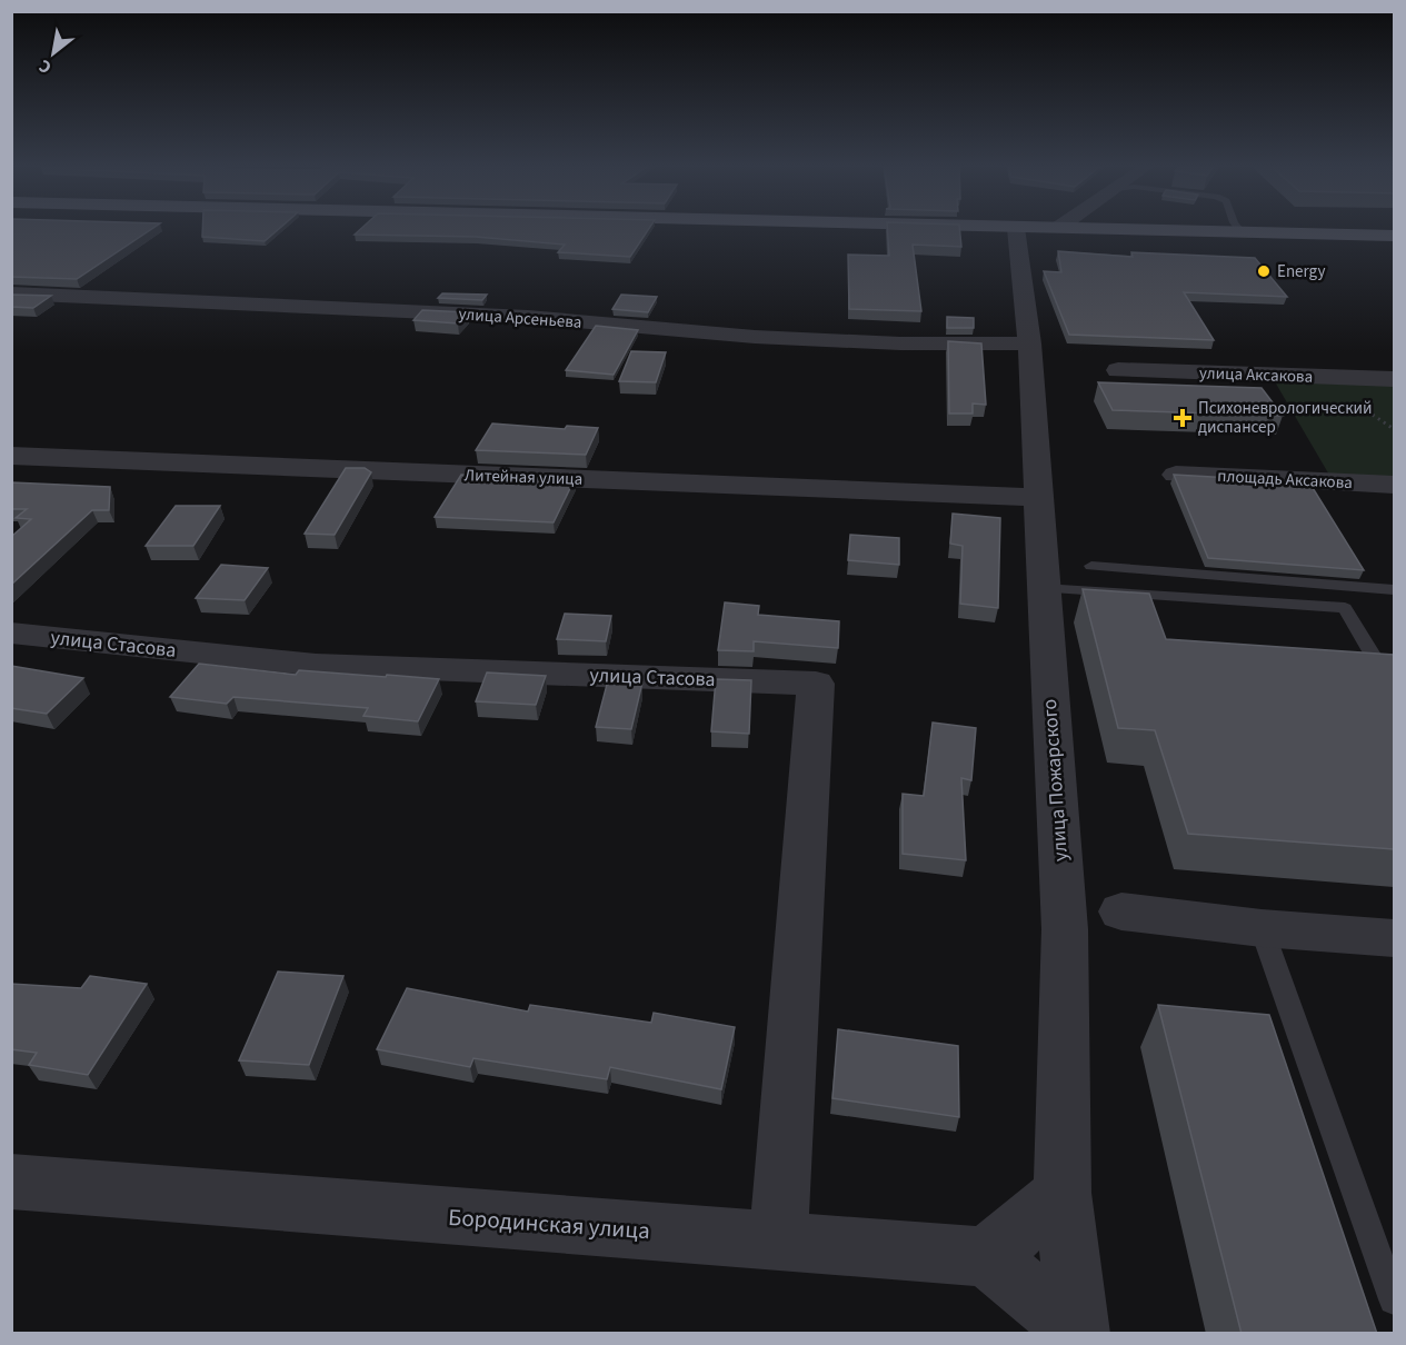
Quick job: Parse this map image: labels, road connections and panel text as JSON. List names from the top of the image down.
{
  "streets": {
    "street": [
      "улица Арсеньева",
      "улица Аксакова",
      "Литейная улица",
      "площадь Аксакова",
      "улица Стасова",
      "улица Пожарского",
      "Бородинская улица"
    ]
  },
  "crossings": [
    ["улица Арсеньева", "улица Пожарского"],
    ["Литейная улица", "улица Пожарского"],
    ["улица Стасова", "Бородинская улица"]
  ],
  "places": {
    "other": ["Energy"],
    "health": ["Психоневрологический диспансер"]
  },
  "north": "bottom left"
}
